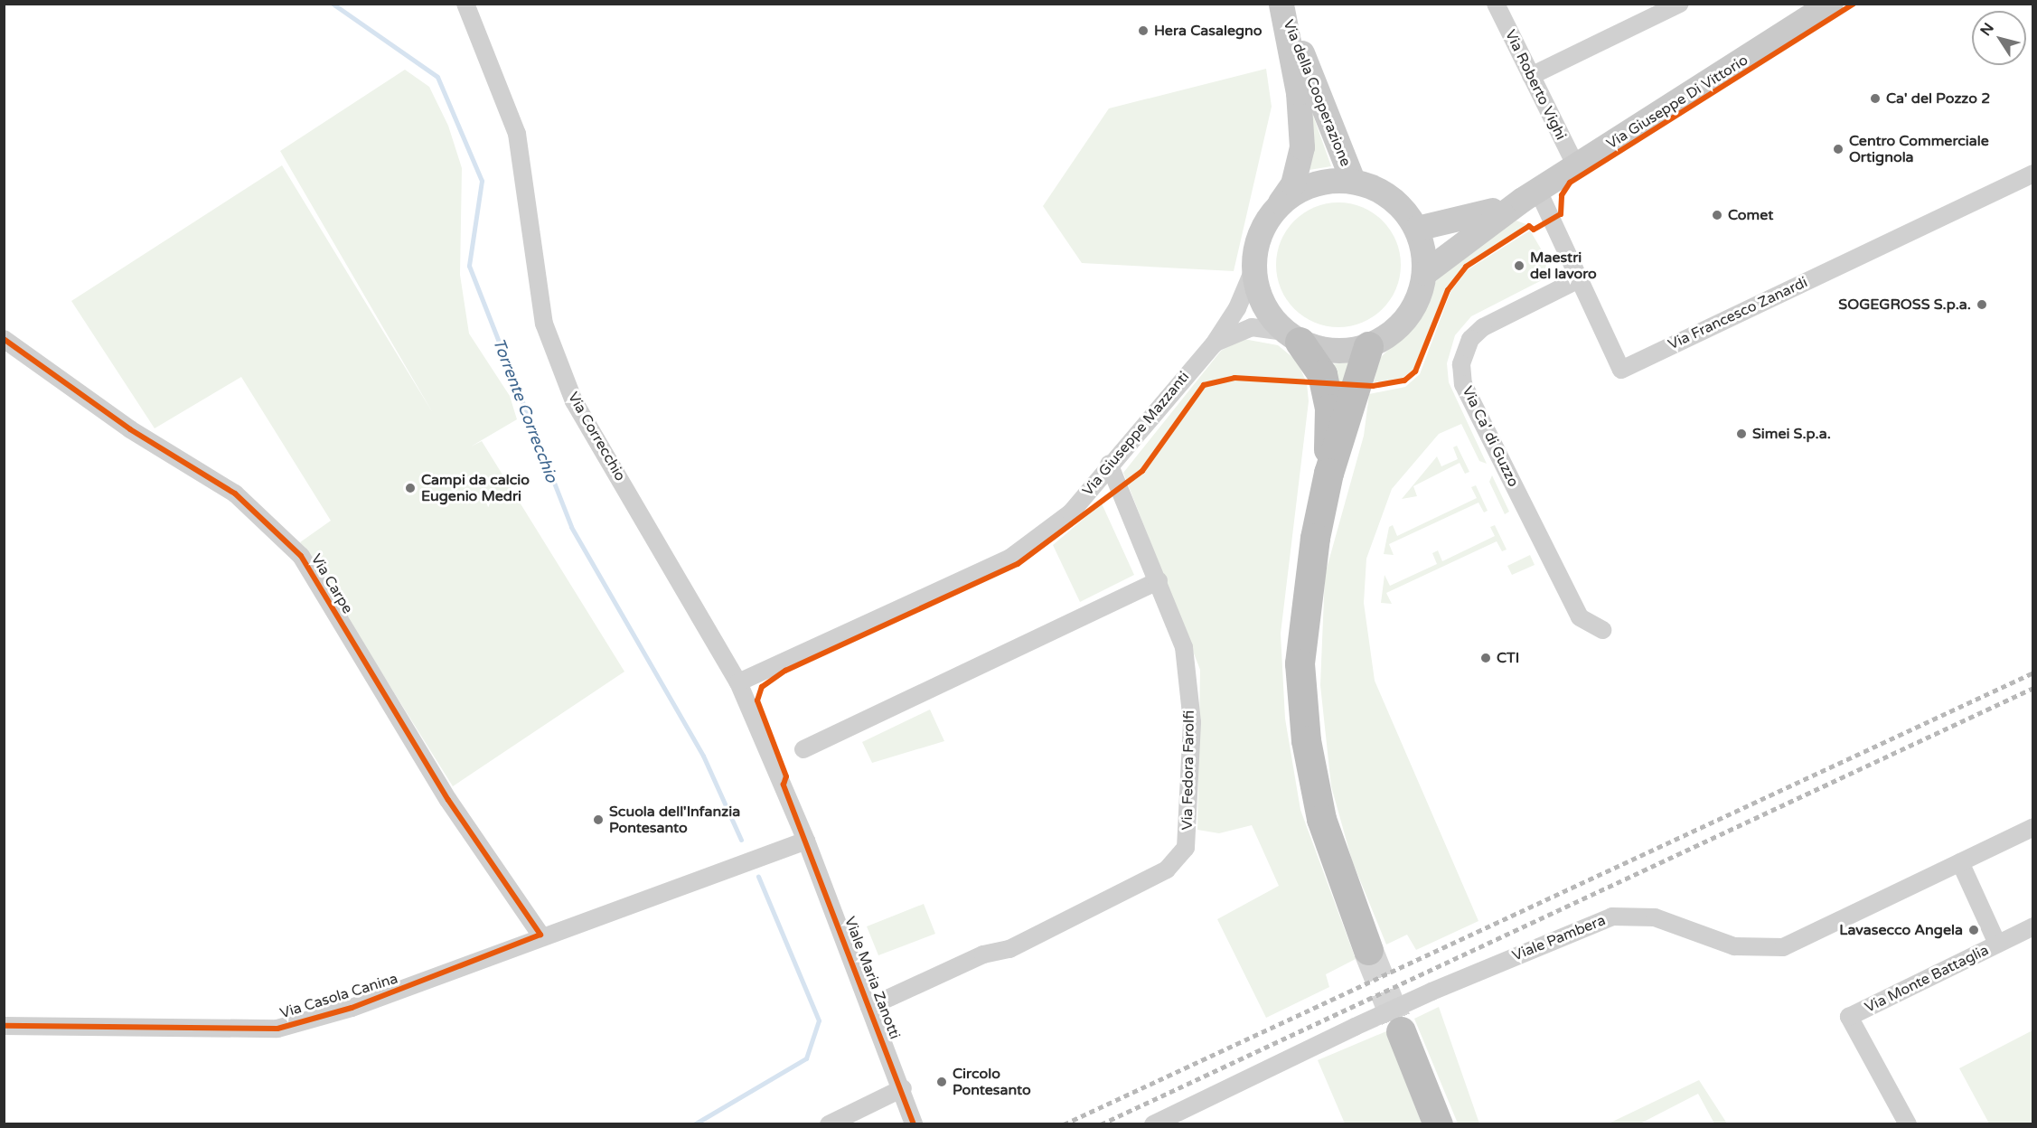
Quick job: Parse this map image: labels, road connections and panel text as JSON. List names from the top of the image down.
{
  "streets": {
    "main road": ["Via della Cooperazione", "Via Giuseppe Di Vittorio"],
    "street": [
      "Via Roberto Vighi",
      "Via Francesco Zanardi",
      "Via Giuseppe Mazzanti",
      "Via Correcchio",
      "Via Ca' di Guzzo",
      "Via Carpe",
      "Via Fedora Farolfi",
      "Viale Pambera",
      "Viale Maria Zanotti",
      "Via Monte Battaglia",
      "Via Casola Canina"
    ]
  },
  "crossings": [
    ["Via Roberto Vighi", "Via Giuseppe Di Vittorio"],
    ["Via della Cooperazione", "Via Giuseppe Di Vittorio"],
    ["Via della Cooperazione", "Via Giuseppe Mazzanti"],
    ["Via Giuseppe Di Vittorio", "Via Francesco Zanardi"],
    ["Via Giuseppe Di Vittorio", "Via Giuseppe Mazzanti"],
    ["Via Francesco Zanardi", "Via Ca' di Guzzo"],
    ["Via Giuseppe Mazzanti", "Via Correcchio"],
    ["Via Giuseppe Mazzanti", "Via Fedora Farolfi"],
    ["Via Correcchio", "Viale Maria Zanotti"],
    ["Via Correcchio", "Via Casola Canina"],
    ["Via Carpe", "Via Casola Canina"],
    ["Via Fedora Farolfi", "Viale Maria Zanotti"],
    ["Viale Pambera", "Via Monte Battaglia"],
    ["Viale Maria Zanotti", "Via Casola Canina"]
  ],
  "water": ["Torrente Correcchio"],
  "places": [
    "Hera Casalegno",
    "Ca' del Pozzo 2",
    "Centro Commerciale Ortignola",
    "Comet",
    "Maestri del lavoro",
    "SOGEGROSS S.p.a.",
    "Simei S.p.a.",
    "Campi da calcio Eugenio Medri",
    "CTI",
    "Scuola dell'Infanzia Pontesanto",
    "Lavasecco Angela",
    "Circolo Pontesanto"
  ],
  "north": "top left"
}
